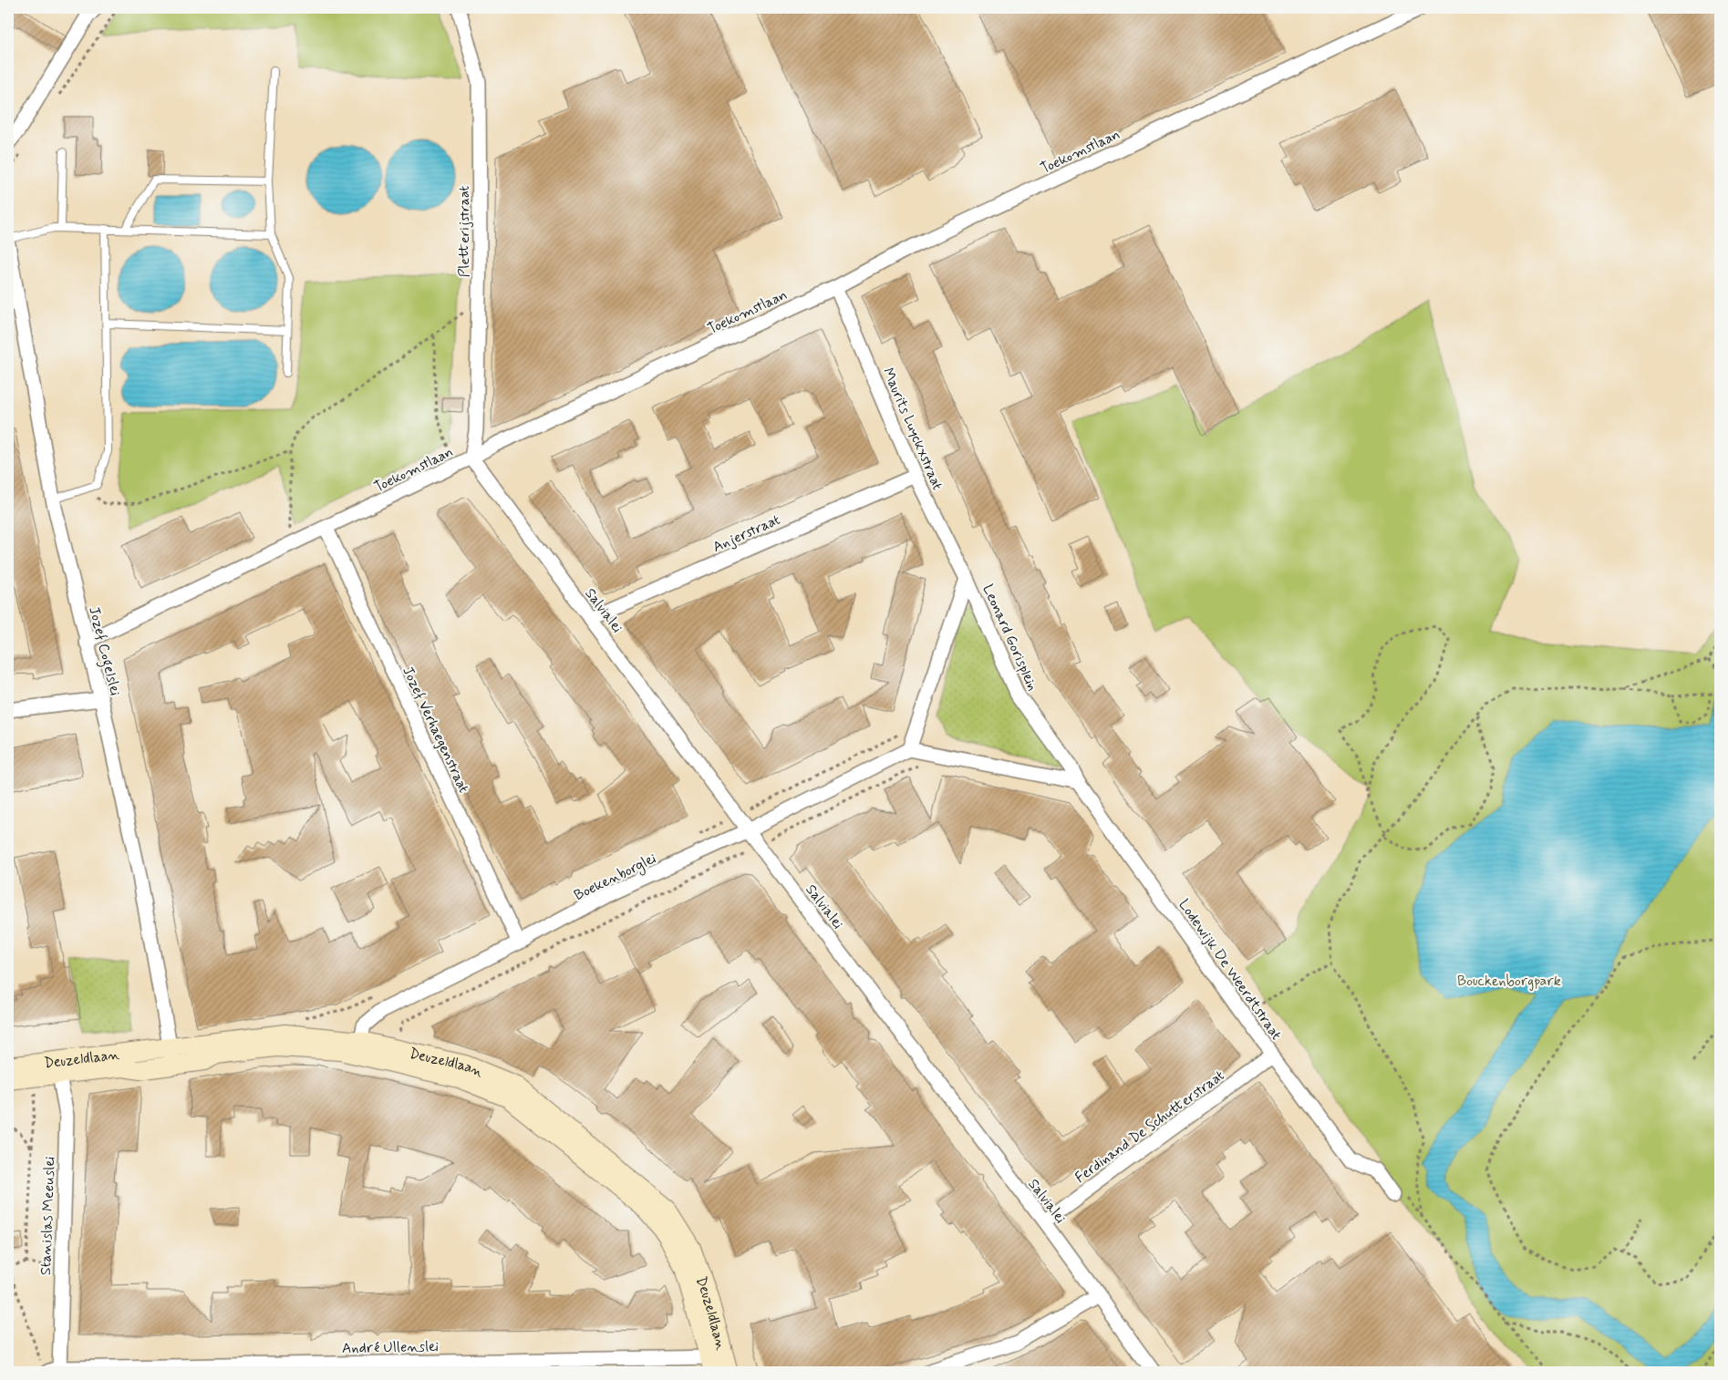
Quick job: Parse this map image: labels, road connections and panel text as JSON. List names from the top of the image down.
{
  "streets": {
    "street": [
      "Toekomstlaan",
      "Pletterijstraat",
      "Maurits Luyckxstraat",
      "Anjerstraat",
      "Salvialei",
      "Leonard Gorisplein",
      "Jozef Cogelslei",
      "Jozef Verhaegenstraat",
      "Boekenborglei",
      "Lodewijk De Weerdtstraat",
      "Deuzeldlaan",
      "Ferdinand De Schutterstraat",
      "Stanislas Meeuslei",
      "André Ullenslei"
    ]
  },
  "crossings": [
    ["Toekomstlaan", "Pletterijstraat"],
    ["Toekomstlaan", "Maurits Luyckxstraat"],
    ["Toekomstlaan", "Salvialei"],
    ["Toekomstlaan", "Jozef Cogelslei"],
    ["Toekomstlaan", "Jozef Verhaegenstraat"],
    ["Pletterijstraat", "Salvialei"],
    ["Maurits Luyckxstraat", "Anjerstraat"],
    ["Maurits Luyckxstraat", "Leonard Gorisplein"],
    ["Anjerstraat", "Salvialei"],
    ["Salvialei", "Boekenborglei"],
    ["Salvialei", "Ferdinand De Schutterstraat"],
    ["Leonard Gorisplein", "Boekenborglei"],
    ["Leonard Gorisplein", "Lodewijk De Weerdtstraat"],
    ["Jozef Cogelslei", "Deuzeldlaan"],
    ["Jozef Verhaegenstraat", "Boekenborglei"],
    ["Boekenborglei", "Deuzeldlaan"],
    ["Lodewijk De Weerdtstraat", "Ferdinand De Schutterstraat"],
    ["Deuzeldlaan", "Stanislas Meeuslei"],
    ["Deuzeldlaan", "André Ullenslei"],
    ["Stanislas Meeuslei", "André Ullenslei"]
  ],
  "parks": ["Bouckenborgpark"]
}
